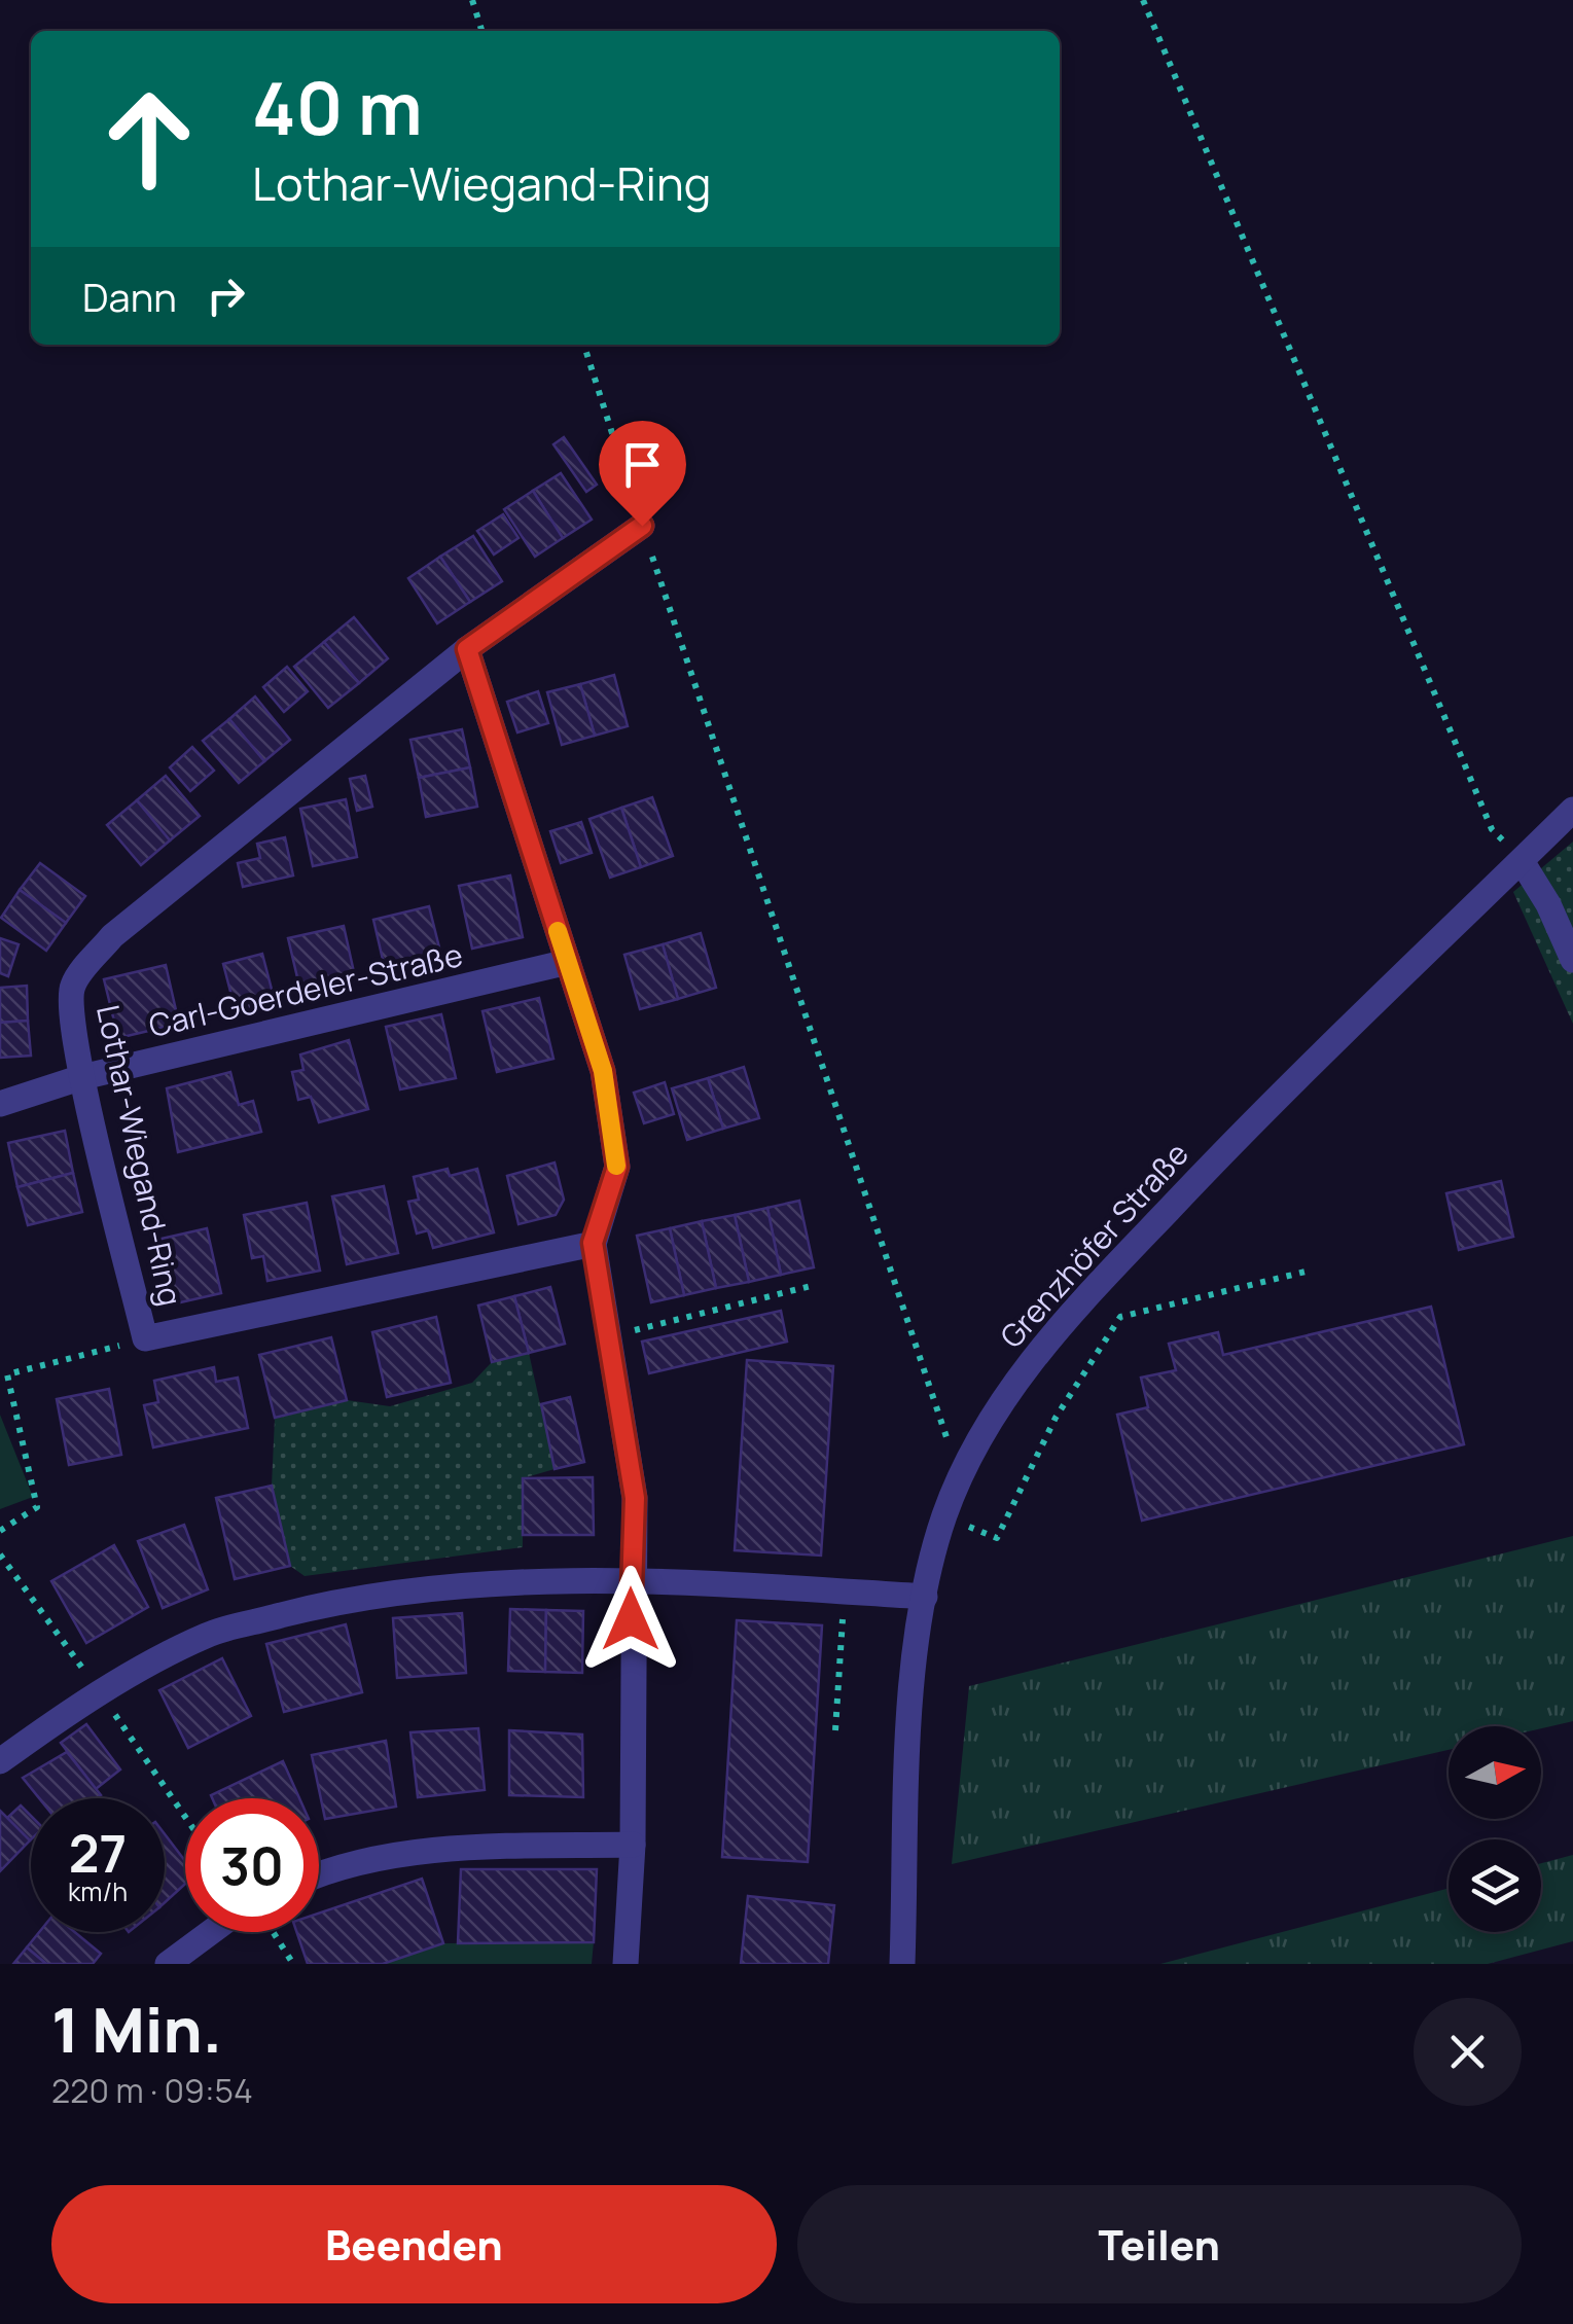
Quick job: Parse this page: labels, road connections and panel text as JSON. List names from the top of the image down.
{
  "streets": {
    "street": ["Carl-Goerdeler-Straße", "Lothar-Wiegand-Ring", "Grenzhöfer Straße"]
  },
  "crossings": [
    ["Carl-Goerdeler-Straße", "Lothar-Wiegand-Ring"]
  ],
  "north": "right",
  "page": {
    "turn": ["40 m", "Lothar-Wiegand-Ring"],
    "then": "Dann",
    "speed": "27 km/h",
    "limit": "30",
    "heading": ["1 Min.", "220 m · 09:54"],
    "buttons": ["Beenden", "Teilen"]
  }
}
